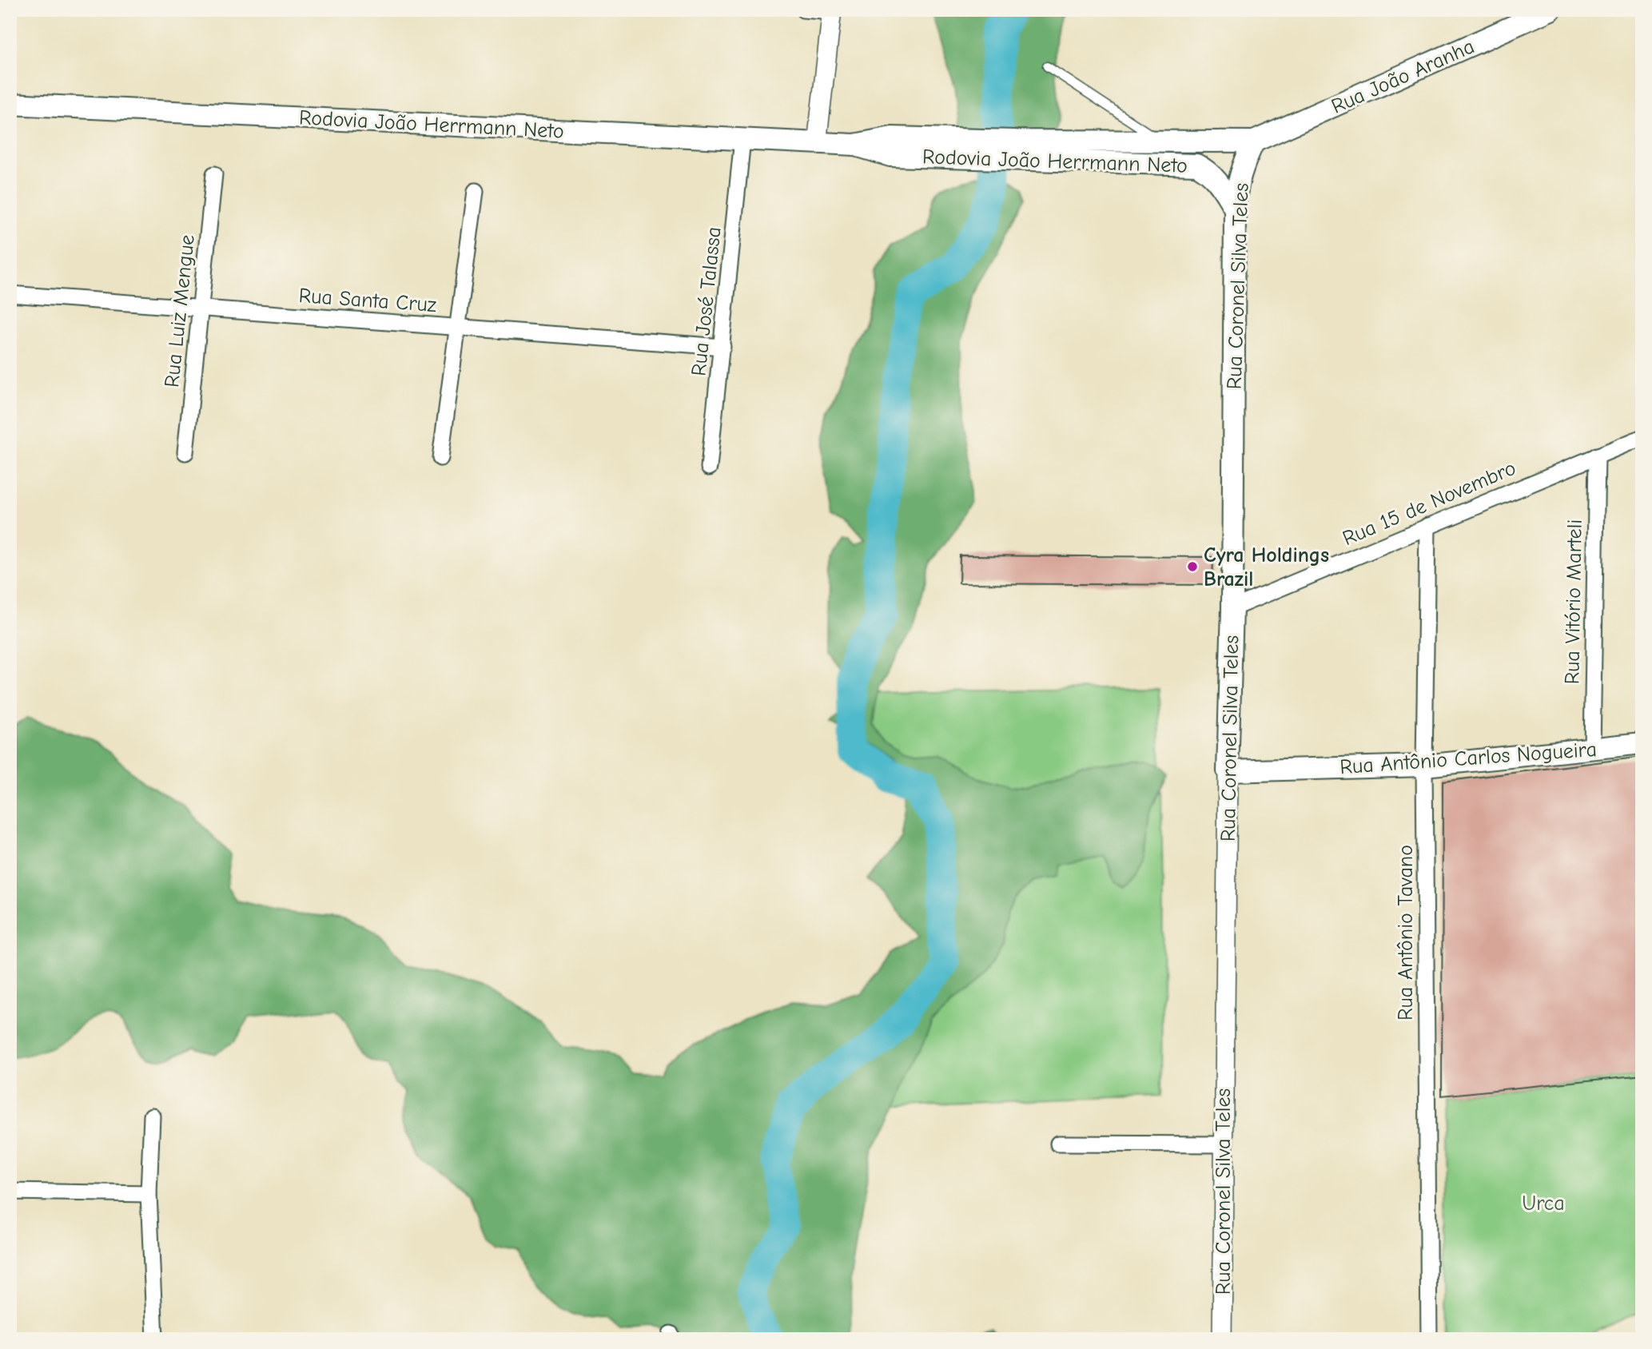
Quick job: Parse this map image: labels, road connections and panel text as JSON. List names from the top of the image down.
{
  "streets": {
    "main road": [
      "Rua João Aranha",
      "Rodovia João Herrmann Neto",
      "Rua Coronel Silva Teles",
      "Rua Antônio Carlos Nogueira"
    ],
    "street": [
      "Rua Santa Cruz",
      "Rua José Talassa",
      "Rua Luiz Mengue",
      "Rua 15 de Novembro",
      "Rua Vitório Marteli",
      "Rua Antônio Tavano"
    ]
  },
  "crossings": [
    ["Rua João Aranha", "Rodovia João Herrmann Neto"],
    ["Rua João Aranha", "Rua Coronel Silva Teles"],
    ["Rodovia João Herrmann Neto", "Rua Coronel Silva Teles"],
    ["Rodovia João Herrmann Neto", "Rua José Talassa"],
    ["Rua Coronel Silva Teles", "Rua 15 de Novembro"],
    ["Rua Coronel Silva Teles", "Rua Antônio Carlos Nogueira"],
    ["Rua Santa Cruz", "Rua José Talassa"],
    ["Rua Santa Cruz", "Rua Luiz Mengue"],
    ["Rua 15 de Novembro", "Rua Vitório Marteli"],
    ["Rua 15 de Novembro", "Rua Antônio Tavano"],
    ["Rua Vitório Marteli", "Rua Antônio Carlos Nogueira"],
    ["Rua Antônio Carlos Nogueira", "Rua Antônio Tavano"]
  ],
  "parks": ["Urca"],
  "places": ["Cyra Holdings Brazil"]
}
